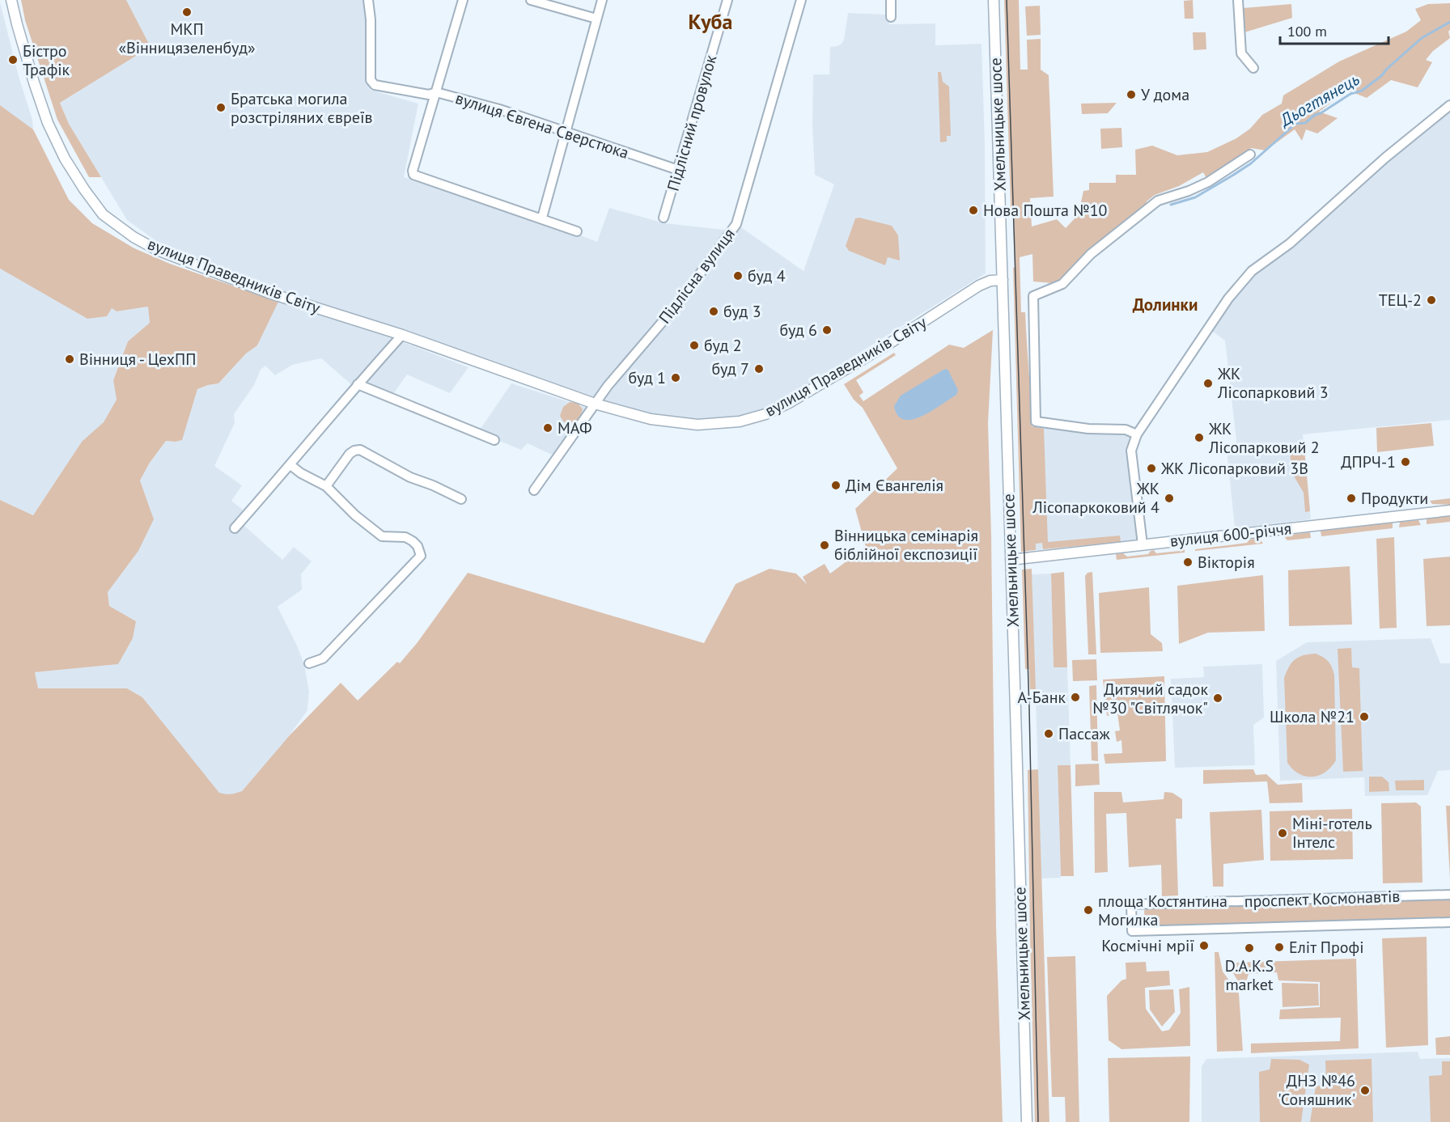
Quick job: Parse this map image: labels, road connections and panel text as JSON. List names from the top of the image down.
{
  "streets": {
    "main road": ["Хмельницьке шосе", "вулиця Праведників Світу", "вулиця 600-річчя"],
    "street": [
      "Підлісний провулок",
      "вулиця Євгена Сверстюка",
      "Підлісна вулиця",
      "проспект Космонавтів"
    ]
  },
  "crossings": [
    ["Підлісний провулок", "вулиця Євгена Сверстюка"],
    ["Хмельницьке шосе", "вулиця Праведників Світу"],
    ["Хмельницьке шосе", "вулиця 600-річчя"],
    ["вулиця Праведників Світу", "Підлісна вулиця"]
  ],
  "districts": ["Куба", "Долинки"],
  "water": ["Дьогтянець"],
  "places": [
    "МКП «Вінницязеленбуд»",
    "Бістро Трафік",
    "У дома",
    "Братська могила розстріляних євреїв",
    "Нова Пошта №10",
    "буд 4",
    "ТЕЦ-2",
    "буд 3",
    "буд 6",
    "буд 2",
    "Вінниця - ЦехПП",
    "буд 7",
    "буд 1",
    "ЖК Лісопарковий 3",
    "МАФ",
    "ЖК Лісопарковий 2",
    "ДПРЧ-1",
    "ЖК Лісопарковий 3В",
    "Дім Євангелія",
    "ЖК Лісопаркоковий 4",
    "Продукти",
    "Вінницька семінарія біблійної експозиції",
    "Вікторія",
    "А-Банк",
    "Дитячий садок №30 \"Світлячок\"",
    "Школа №21",
    "Пассаж",
    "Міні-готель Інтелс",
    "площа Костянтина Могилка",
    "Космічні мрії",
    "Еліт Профі",
    "D.A.K.S market",
    "ДНЗ №46 'Соняшник'"
  ],
  "scale_bar": "100 m"
}
